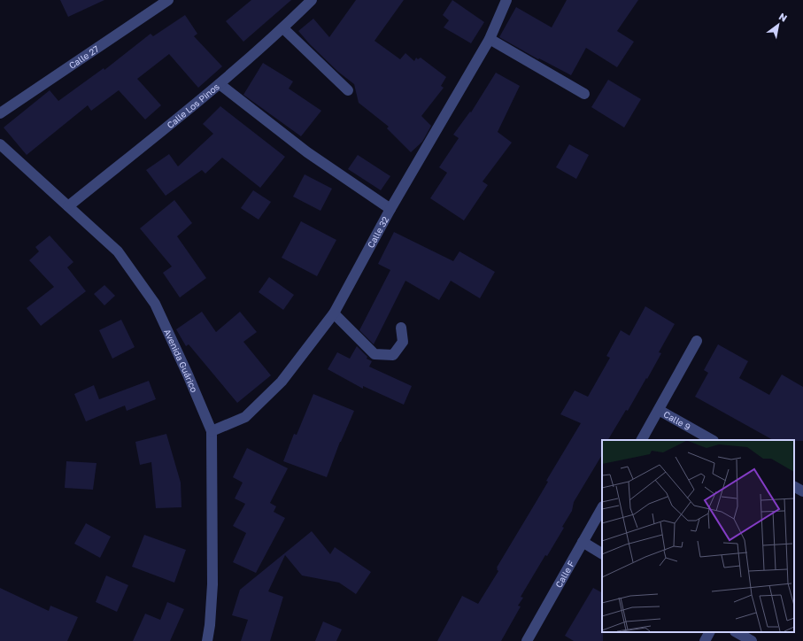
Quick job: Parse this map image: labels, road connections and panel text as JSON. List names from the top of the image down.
{
  "streets": {
    "street": [
      "Calle 27",
      "Calle Los Pinos",
      "Calle 32",
      "Avenida Guárico",
      "Calle 9",
      "Calle F"
    ]
  },
  "crossings": [
    ["Calle Los Pinos", "Avenida Guárico"],
    ["Calle 32", "Avenida Guárico"]
  ],
  "north": "top right"
}
